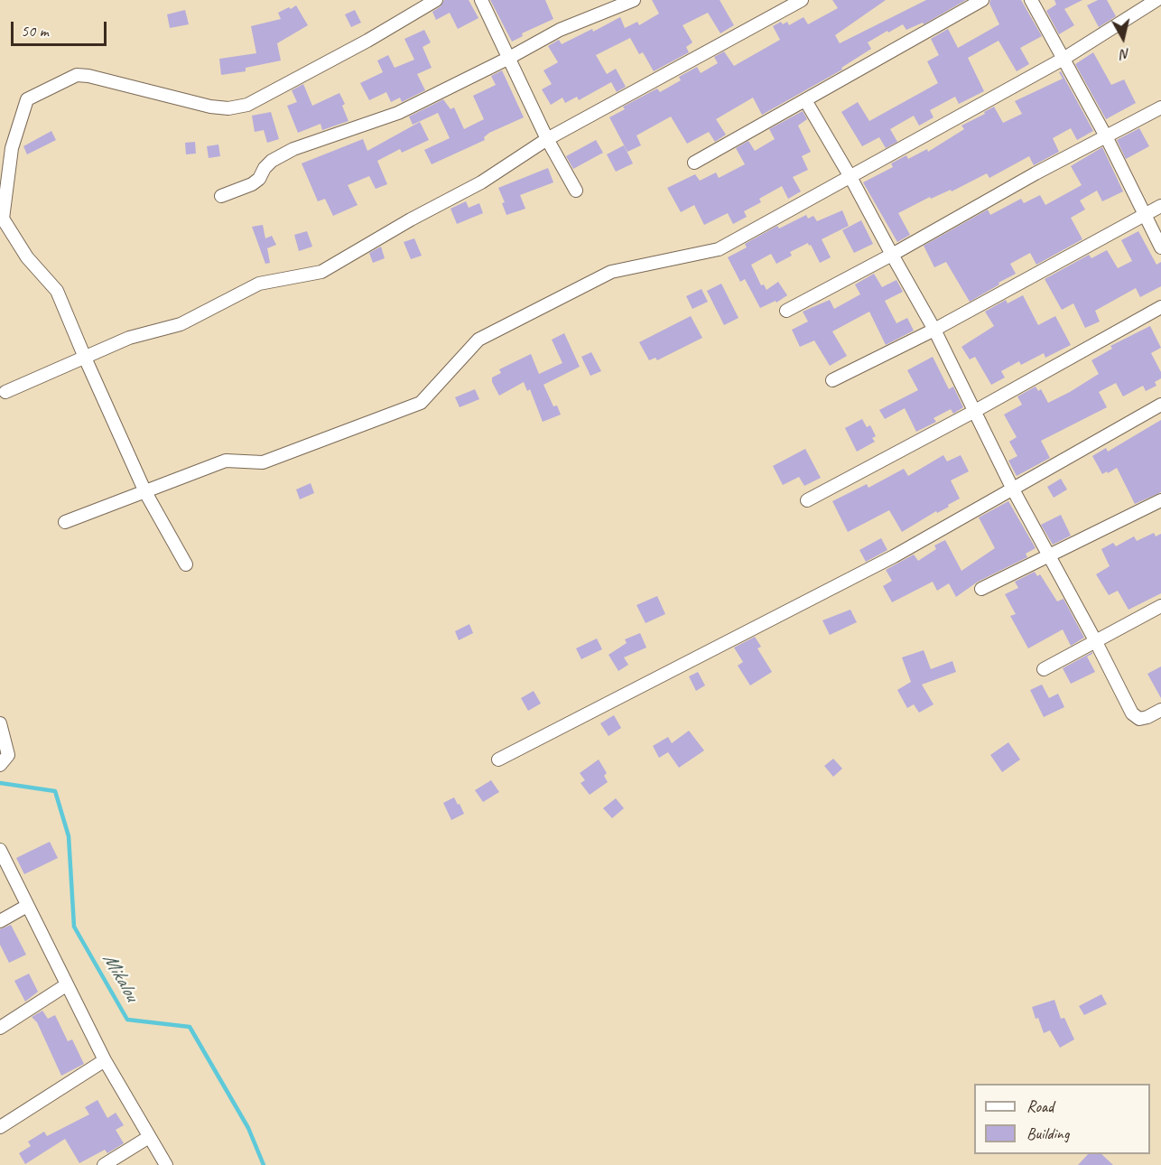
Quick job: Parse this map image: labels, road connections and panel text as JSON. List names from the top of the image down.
{
  "water": ["Mikalou"],
  "legend": ["Road", "Building"],
  "scale_bar": "50 m",
  "north": "bottom"
}
